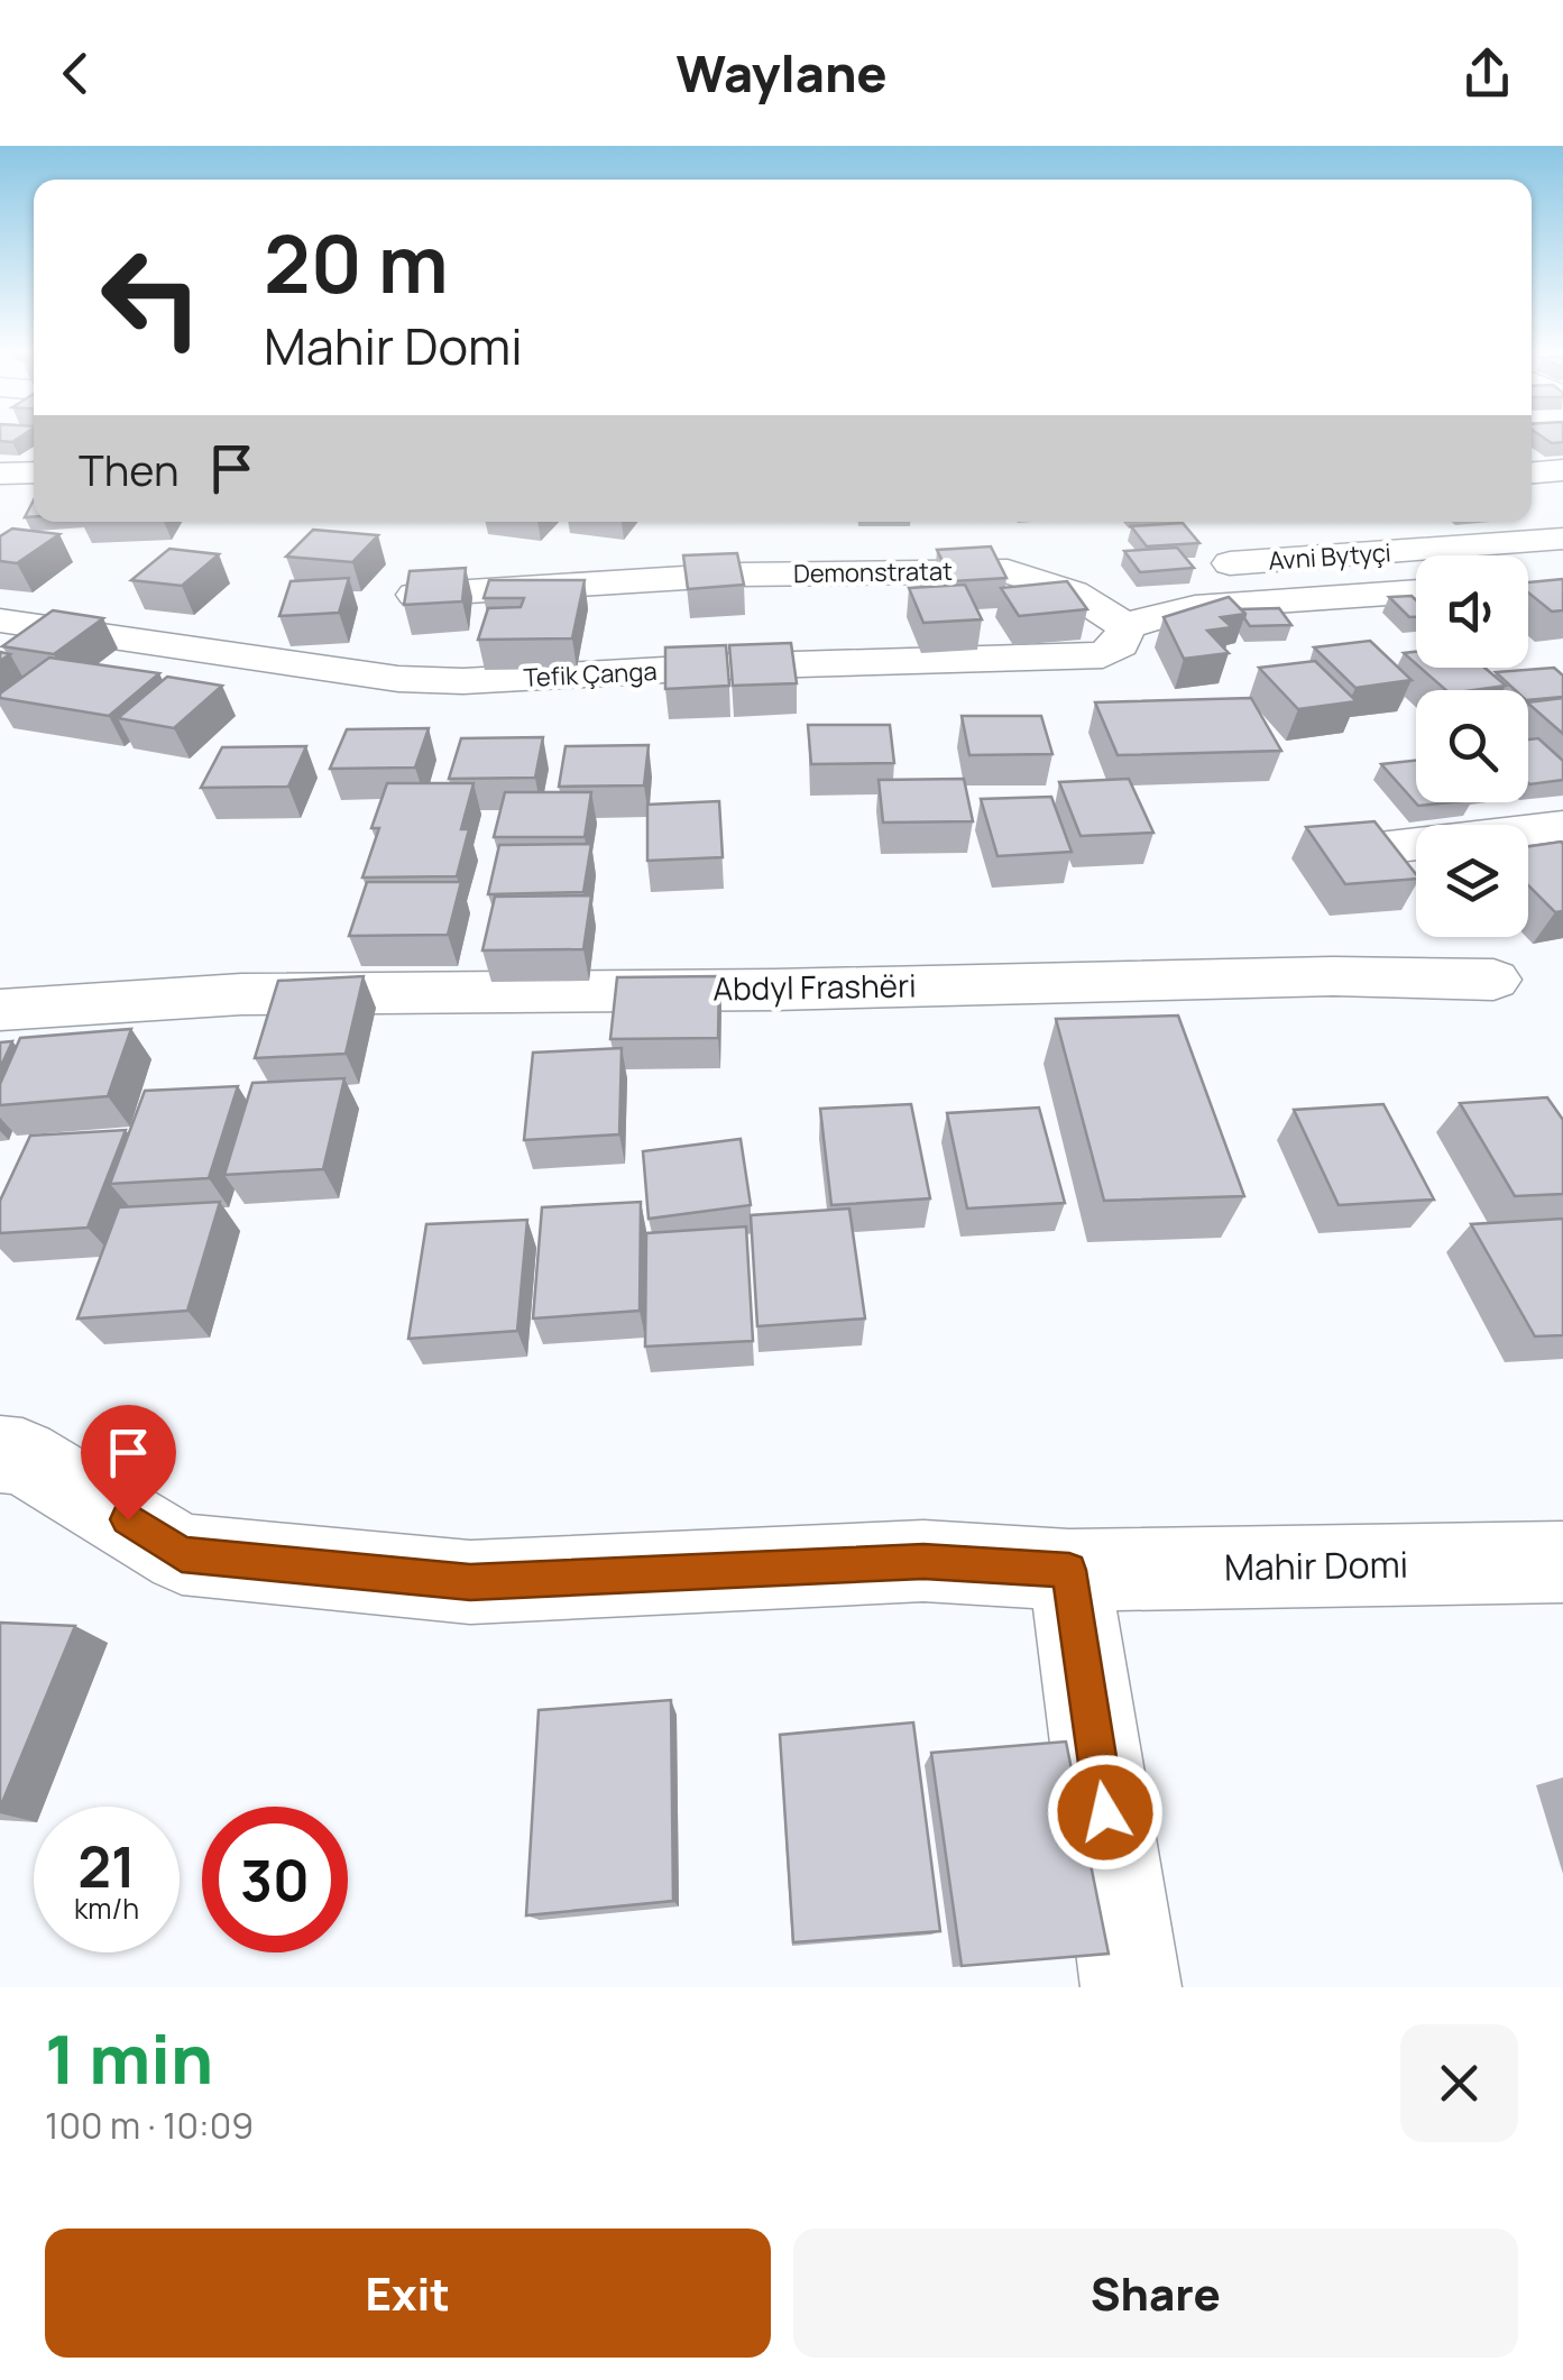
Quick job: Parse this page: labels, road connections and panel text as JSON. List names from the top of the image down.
{
  "streets": {
    "street": [
      "Avni Bytyçi",
      "Demonstratat",
      "Tefik Çanga",
      "Abdyl Frashëri",
      "Mahir Domi"
    ]
  },
  "crossings": [
    ["Demonstratat", "Tefik Çanga"]
  ],
  "page": {
    "header": "Waylane",
    "turn": ["20 m", "Mahir Domi"],
    "then": "Then",
    "speed": "21 km/h",
    "limit": "30",
    "heading": ["1 min", "100 m · 10:09"],
    "buttons": ["Exit", "Share"]
  }
}
